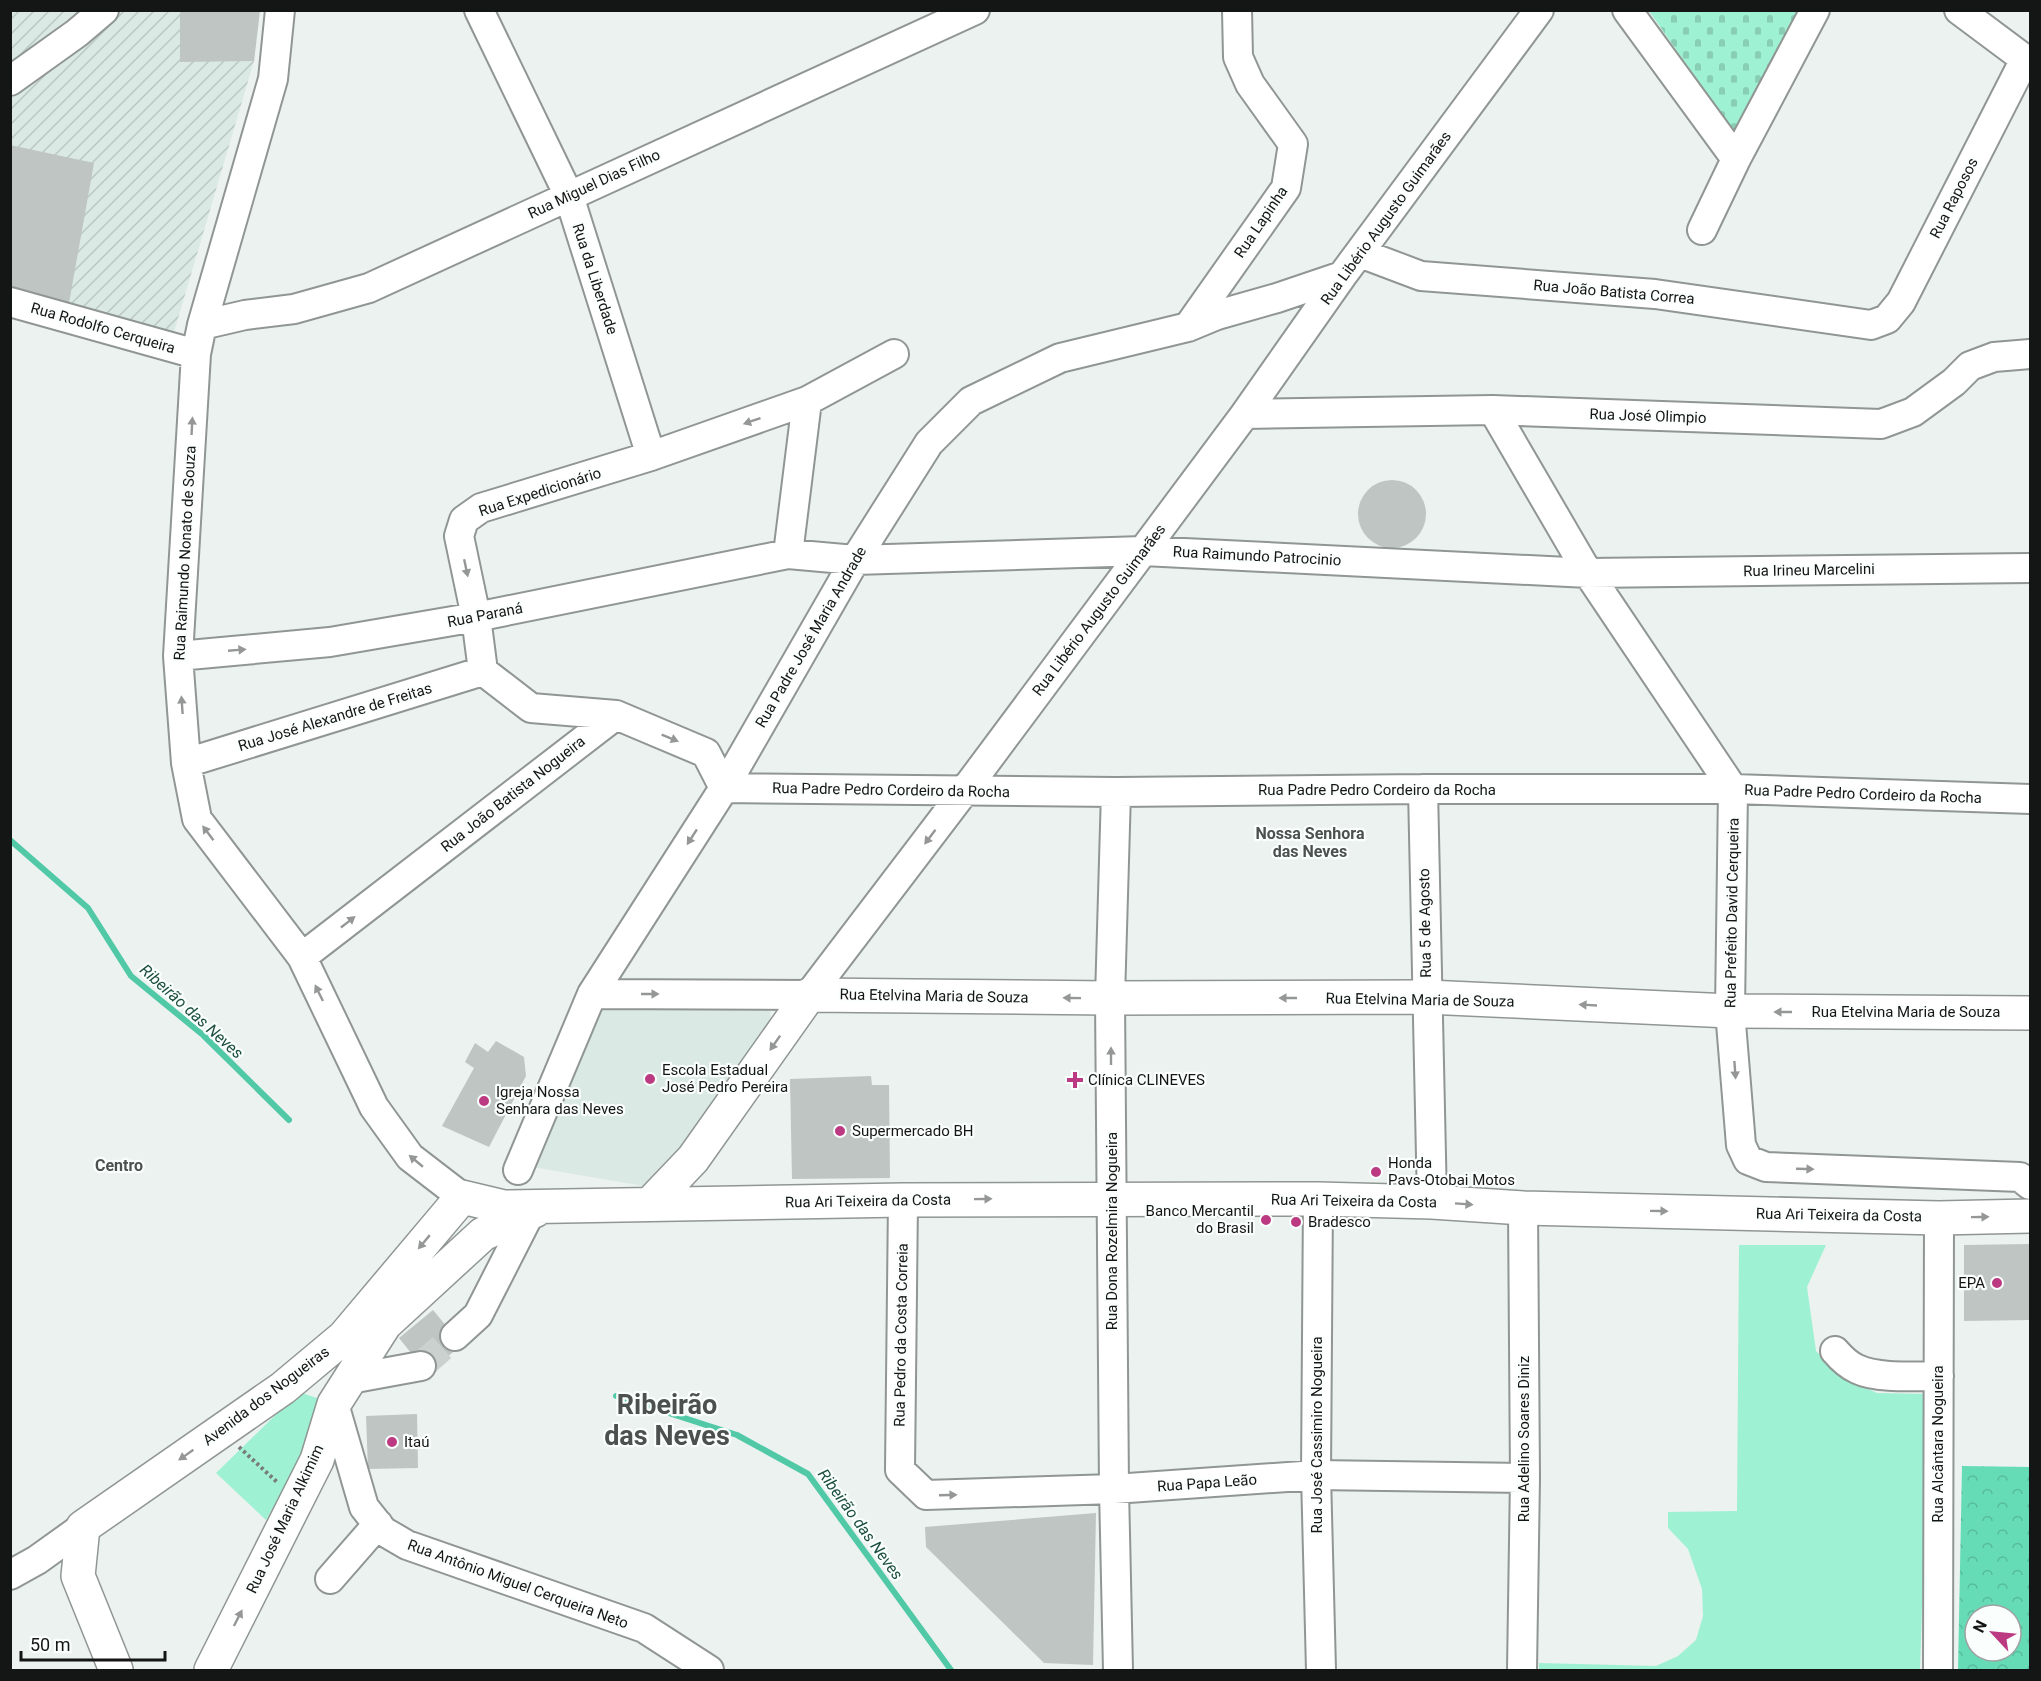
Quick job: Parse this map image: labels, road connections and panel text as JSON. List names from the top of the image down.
{
  "streets": {
    "highway": [
      "Rua Libério Augusto Guimarães",
      "Rua Etelvina Maria de Souza",
      "Rua Ari Teixeira da Costa",
      "Avenida dos Nogueiras",
      "Rua José Maria Alkimim"
    ],
    "street": [
      "Rua Miguel Dias Filho",
      "Rua Raposos",
      "Rua Lapinha",
      "Rua da Liberdade",
      "Rua João Batista Correa",
      "Rua Rodolfo Cerqueira",
      "Rua José Olimpio",
      "Rua Expedicionário",
      "Rua Raimundo Nonato de Souza",
      "Rua Raimundo Patrocinio",
      "Rua Irineu Marcelini",
      "Rua Paraná",
      "Rua Padre José Maria Andrade",
      "Rua José Alexandre de Freitas",
      "Rua Padre Pedro Cordeiro da Rocha",
      "Rua João Batista Nogueira",
      "Rua Prefeito David Cerqueira",
      "Rua 5 de Agosto",
      "Rua Dona Rozelmira Nogueira",
      "Rua Pedro da Costa Correia",
      "Rua José Cassimiro Nogueira",
      "Rua Adelino Soares Diniz",
      "Rua Alcântara Nogueira",
      "Rua Papa Leão",
      "Rua Antônio Miguel Cerqueira Neto"
    ]
  },
  "crossings": [
    ["Rua Miguel Dias Filho", "Rua da Liberdade"],
    ["Rua Miguel Dias Filho", "Rua Raimundo Nonato de Souza"],
    ["Rua Raposos", "Rua João Batista Correa"],
    ["Rua Libério Augusto Guimarães", "Rua João Batista Correa"],
    ["Rua Libério Augusto Guimarães", "Rua José Olimpio"],
    ["Rua Libério Augusto Guimarães", "Rua Raimundo Patrocinio"],
    ["Rua Libério Augusto Guimarães", "Rua Padre José Maria Andrade"],
    ["Rua Libério Augusto Guimarães", "Rua Padre Pedro Cordeiro da Rocha"],
    ["Rua Libério Augusto Guimarães", "Rua Etelvina Maria de Souza"],
    ["Rua Libério Augusto Guimarães", "Rua Ari Teixeira da Costa"],
    ["Rua Lapinha", "Rua Padre José Maria Andrade"],
    ["Rua da Liberdade", "Rua Expedicionário"],
    ["Rua Rodolfo Cerqueira", "Rua Raimundo Nonato de Souza"],
    ["Rua Expedicionário", "Rua Paraná"],
    ["Rua Expedicionário", "Rua José Alexandre de Freitas"],
    ["Rua Raimundo Nonato de Souza", "Rua Paraná"],
    ["Rua Raimundo Nonato de Souza", "Rua José Alexandre de Freitas"],
    ["Rua Raimundo Nonato de Souza", "Rua João Batista Nogueira"],
    ["Rua Raimundo Nonato de Souza", "Rua Ari Teixeira da Costa"],
    ["Rua Raimundo Nonato de Souza", "Avenida dos Nogueiras"],
    ["Rua Raimundo Patrocinio", "Rua Irineu Marcelini"],
    ["Rua Raimundo Patrocinio", "Rua Paraná"],
    ["Rua Raimundo Patrocinio", "Rua Padre José Maria Andrade"],
    ["Rua Paraná", "Rua Padre José Maria Andrade"],
    ["Rua Padre José Maria Andrade", "Rua Padre Pedro Cordeiro da Rocha"],
    ["Rua Padre Pedro Cordeiro da Rocha", "Rua Prefeito David Cerqueira"],
    ["Rua Padre Pedro Cordeiro da Rocha", "Rua 5 de Agosto"],
    ["Rua Padre Pedro Cordeiro da Rocha", "Rua Dona Rozelmira Nogueira"],
    ["Rua Prefeito David Cerqueira", "Rua Etelvina Maria de Souza"],
    ["Rua 5 de Agosto", "Rua Etelvina Maria de Souza"],
    ["Rua 5 de Agosto", "Rua Ari Teixeira da Costa"],
    ["Rua Etelvina Maria de Souza", "Rua Dona Rozelmira Nogueira"],
    ["Rua Ari Teixeira da Costa", "Rua Dona Rozelmira Nogueira"],
    ["Rua Ari Teixeira da Costa", "Rua Pedro da Costa Correia"],
    ["Rua Ari Teixeira da Costa", "Avenida dos Nogueiras"],
    ["Rua Ari Teixeira da Costa", "Rua José Cassimiro Nogueira"],
    ["Rua Ari Teixeira da Costa", "Rua Adelino Soares Diniz"],
    ["Rua Ari Teixeira da Costa", "Rua Alcântara Nogueira"],
    ["Rua Ari Teixeira da Costa", "Rua José Maria Alkimim"],
    ["Rua Dona Rozelmira Nogueira", "Rua Papa Leão"],
    ["Rua Pedro da Costa Correia", "Rua Papa Leão"],
    ["Rua José Cassimiro Nogueira", "Rua Papa Leão"],
    ["Rua Adelino Soares Diniz", "Rua Papa Leão"],
    ["Rua José Maria Alkimim", "Rua Antônio Miguel Cerqueira Neto"]
  ],
  "one_way": [
    "Rua Expedicionário",
    "Rua Raimundo Nonato de Souza",
    "Rua Paraná",
    "Rua João Batista Nogueira",
    "Rua Etelvina Maria de Souza",
    "Rua Ari Teixeira da Costa",
    "Avenida dos Nogueiras"
  ],
  "districts": ["Nossa Senhora das Neves", "Centro", "Ribeirão das Neves"],
  "water": ["Ribeirão das Neves"],
  "places": {
    "other": [
      "Escola Estadual José Pedro Pereira",
      "Igreja Nossa Senhara das Neves",
      "Supermercado BH",
      "Honda Pavs-Otobai Motos",
      "Banco Mercantil do Brasil",
      "Bradesco",
      "EPA",
      "Itaú"
    ],
    "health": ["Clínica CLINEVES"]
  },
  "scale_bar": "50 m",
  "north": "top left"
}
